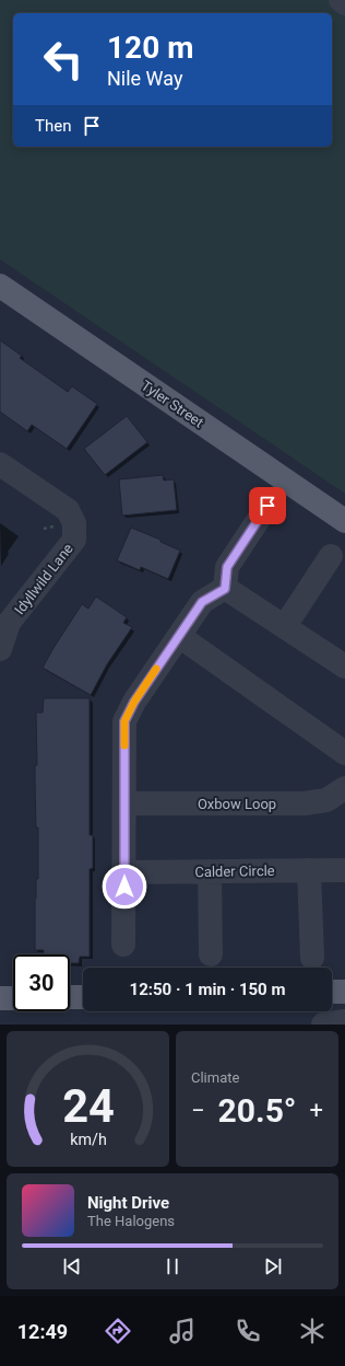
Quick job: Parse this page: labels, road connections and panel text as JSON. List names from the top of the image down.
{
  "streets": {
    "main road": ["Tyler Street"],
    "street": ["Idyllwild Lane", "Oxbow Loop", "Calder Circle"]
  },
  "page": {
    "turn": ["120 m", "Nile Way"],
    "then": "Then",
    "limit": "30",
    "trip": "12:50 · 1 min · 150 m",
    "tile": "Climate",
    "heat": ["−", "20.5°", "+"],
    "song": ["Night Drive", "The Halogens"],
    "tabs": "12:49",
    "gauge": ["24", "km/h"]
  }
}
